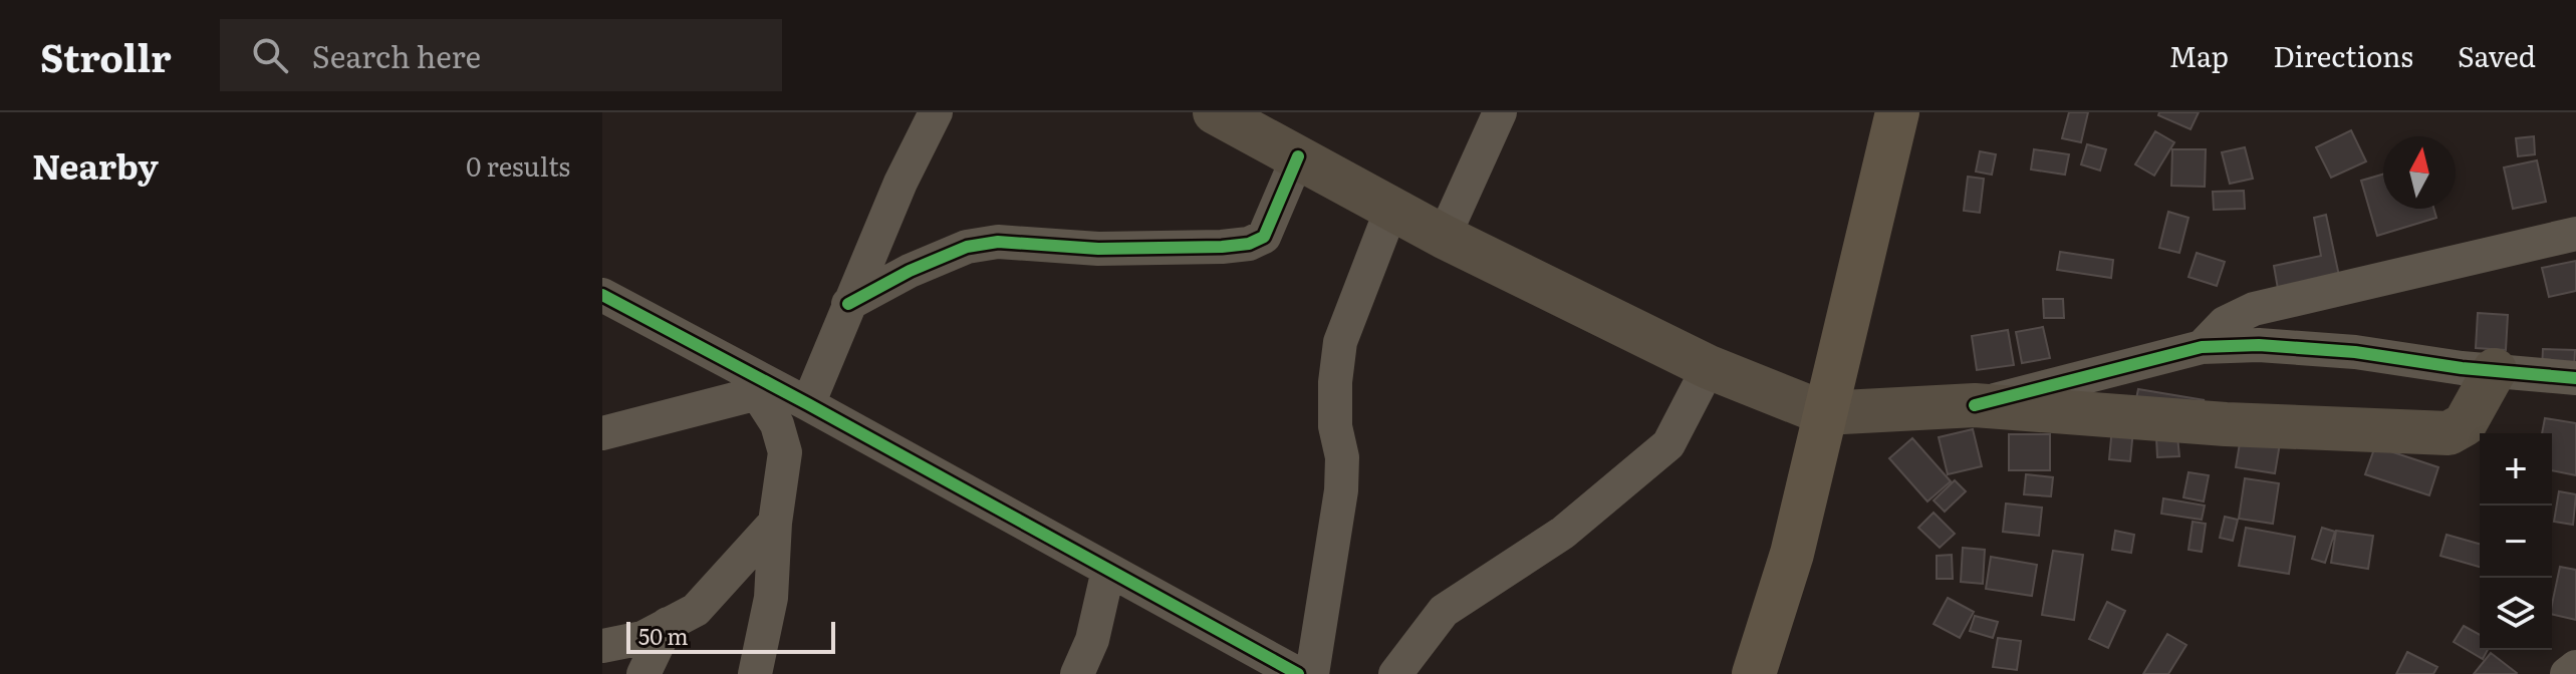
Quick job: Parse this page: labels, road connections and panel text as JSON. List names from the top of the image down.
{
  "scale_bar": "50 m",
  "north": "top",
  "page": {
    "header": "Strollr",
    "search": "Search here",
    "nav": ["Map", "Directions", "Saved"],
    "heading": ["Nearby", "0 results"],
    "map_buttons": ["+", "−"],
    "scale": "50 m"
  }
}
